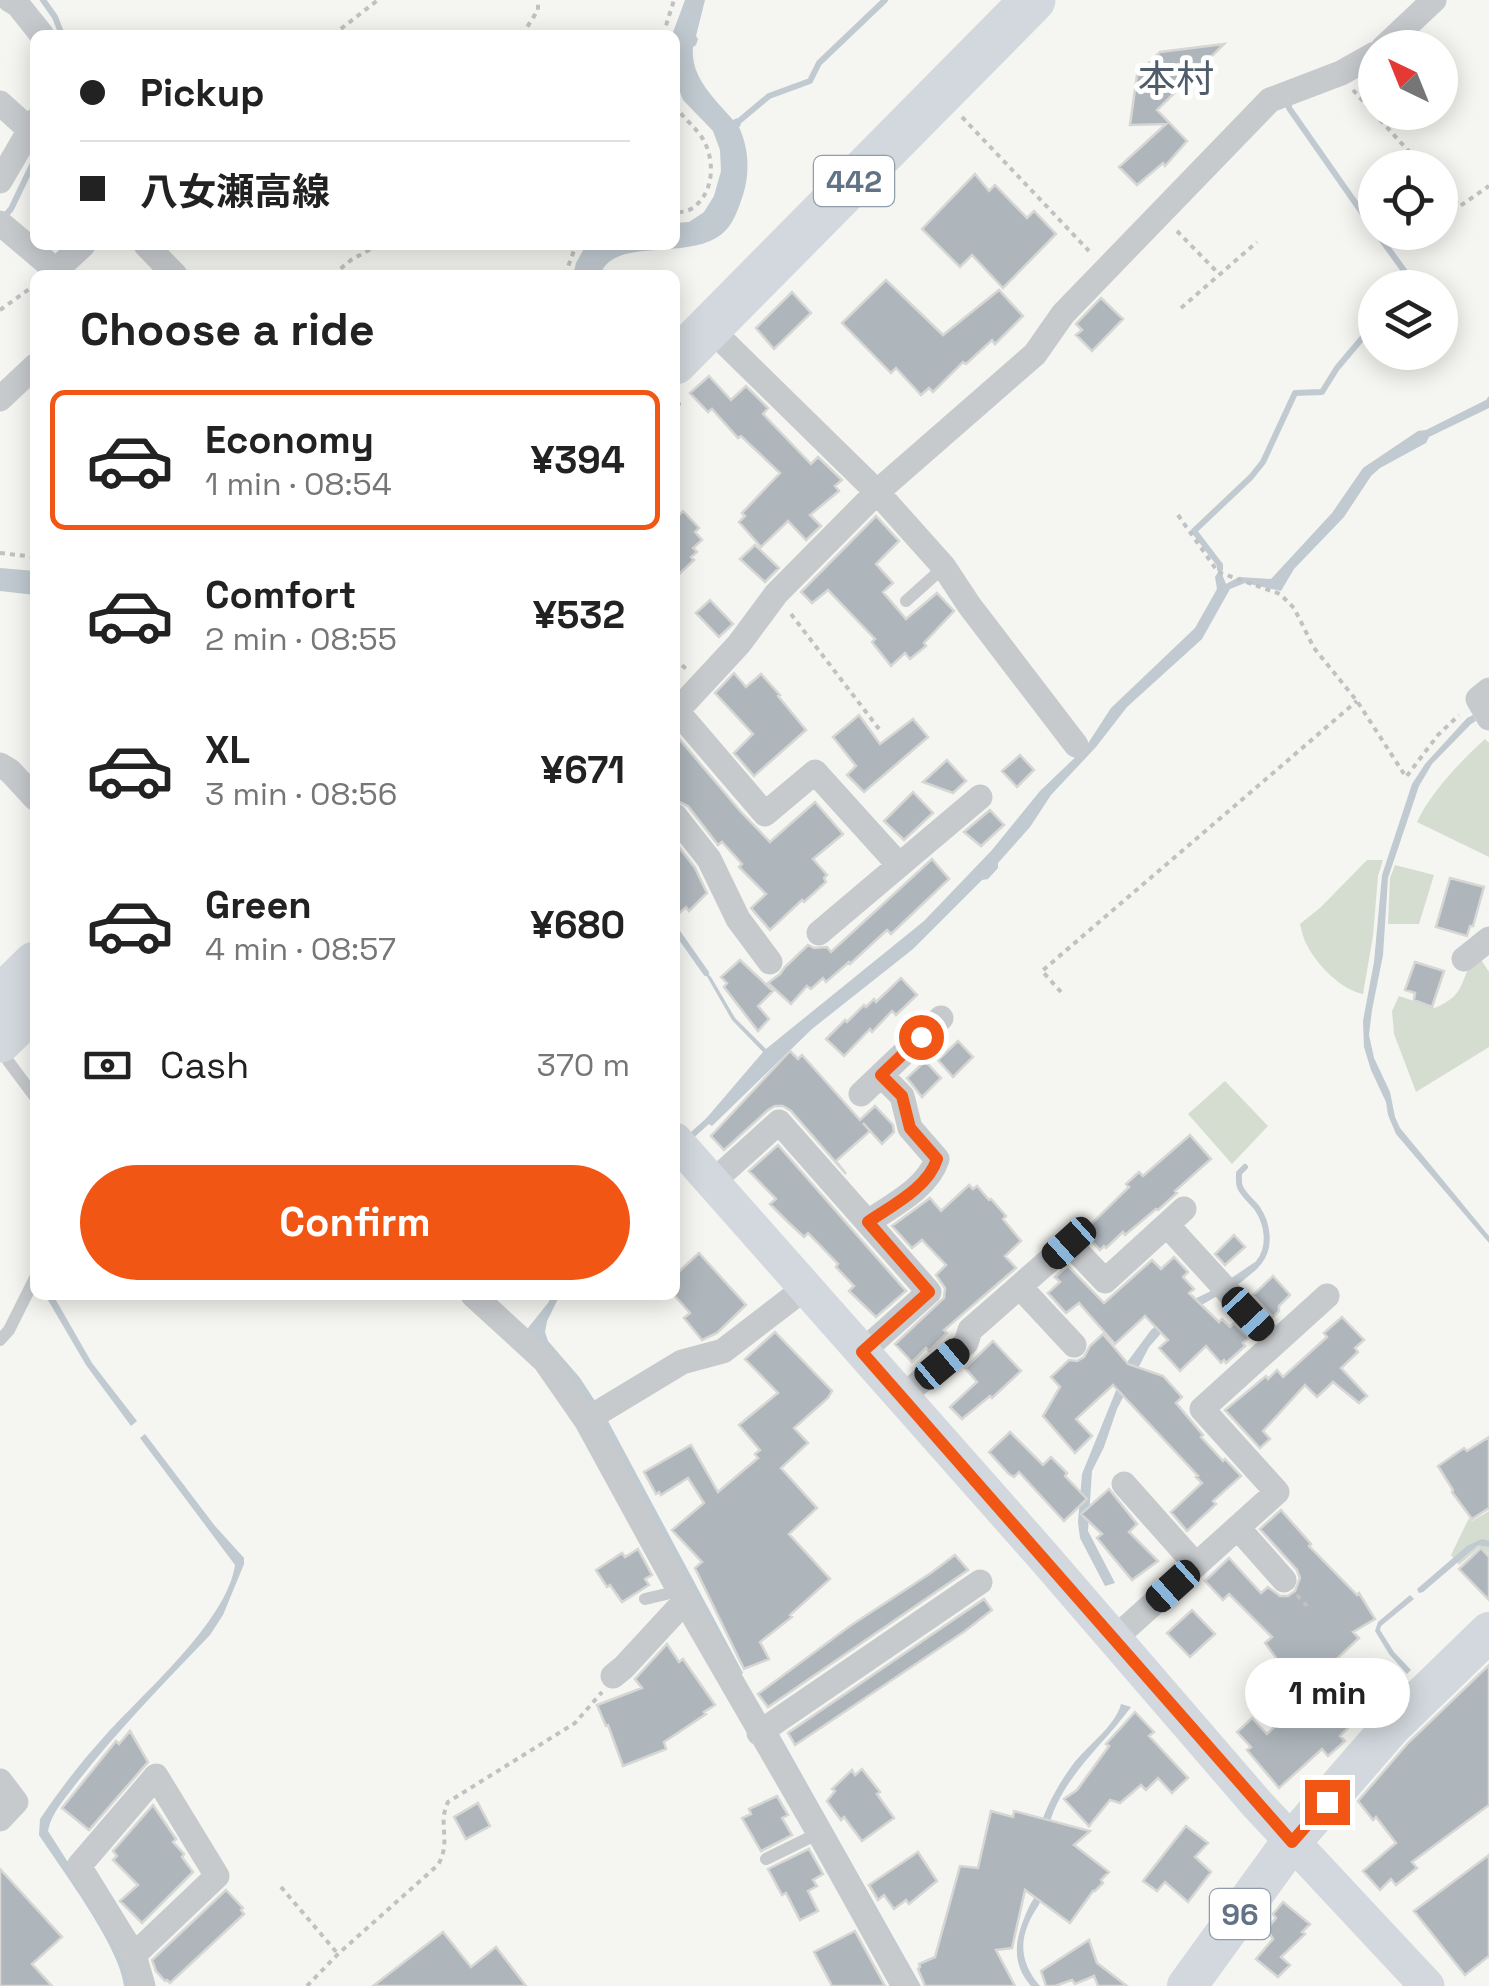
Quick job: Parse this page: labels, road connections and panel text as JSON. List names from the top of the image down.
{
  "streets": {
    "highway": ["442"],
    "main road": ["96"]
  },
  "districts": ["本村"],
  "north": "top left",
  "page": {
    "banner": ["Pickup", "八女瀬高線"],
    "heading": "Choose a ride",
    "list": [
      {
        "name": "Economy",
        "note": "1 min · 08:54",
        "value": "¥394"
      },
      {
        "name": "Comfort",
        "note": "2 min · 08:55",
        "value": "¥532"
      },
      {
        "name": "XL",
        "note": "3 min · 08:56",
        "value": "¥671"
      },
      {
        "name": "Green",
        "note": "4 min · 08:57",
        "value": "¥680"
      }
    ],
    "pay": ["Cash", "370 m"],
    "buttons": "Confirm",
    "bubble": "1 min"
  }
}
